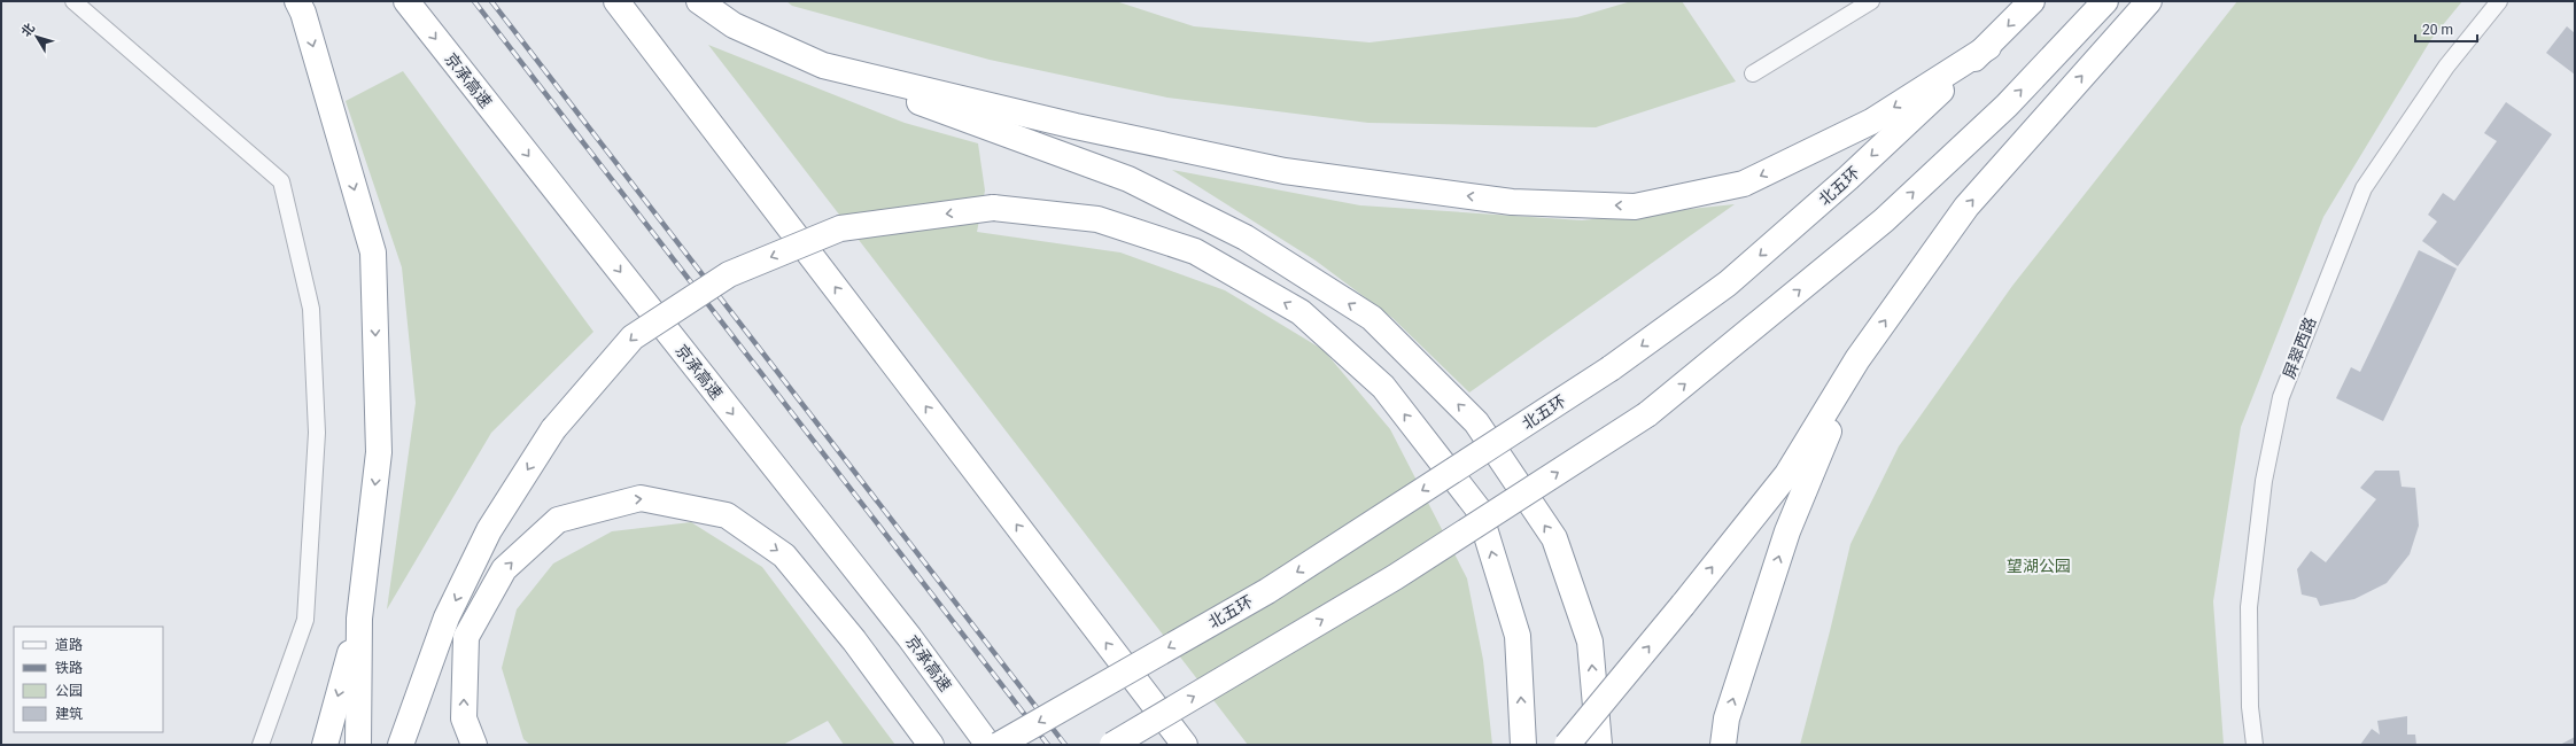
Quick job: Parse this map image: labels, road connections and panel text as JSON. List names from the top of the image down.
{
  "streets": {
    "highway": ["京承高速", "北五环"],
    "street": ["屏翠西路"]
  },
  "parks": ["望湖公园"],
  "legend": [
    "道路",
    "铁路",
    "公园",
    "建筑"
  ],
  "scale_bar": "20 m",
  "north": "top left"
}
